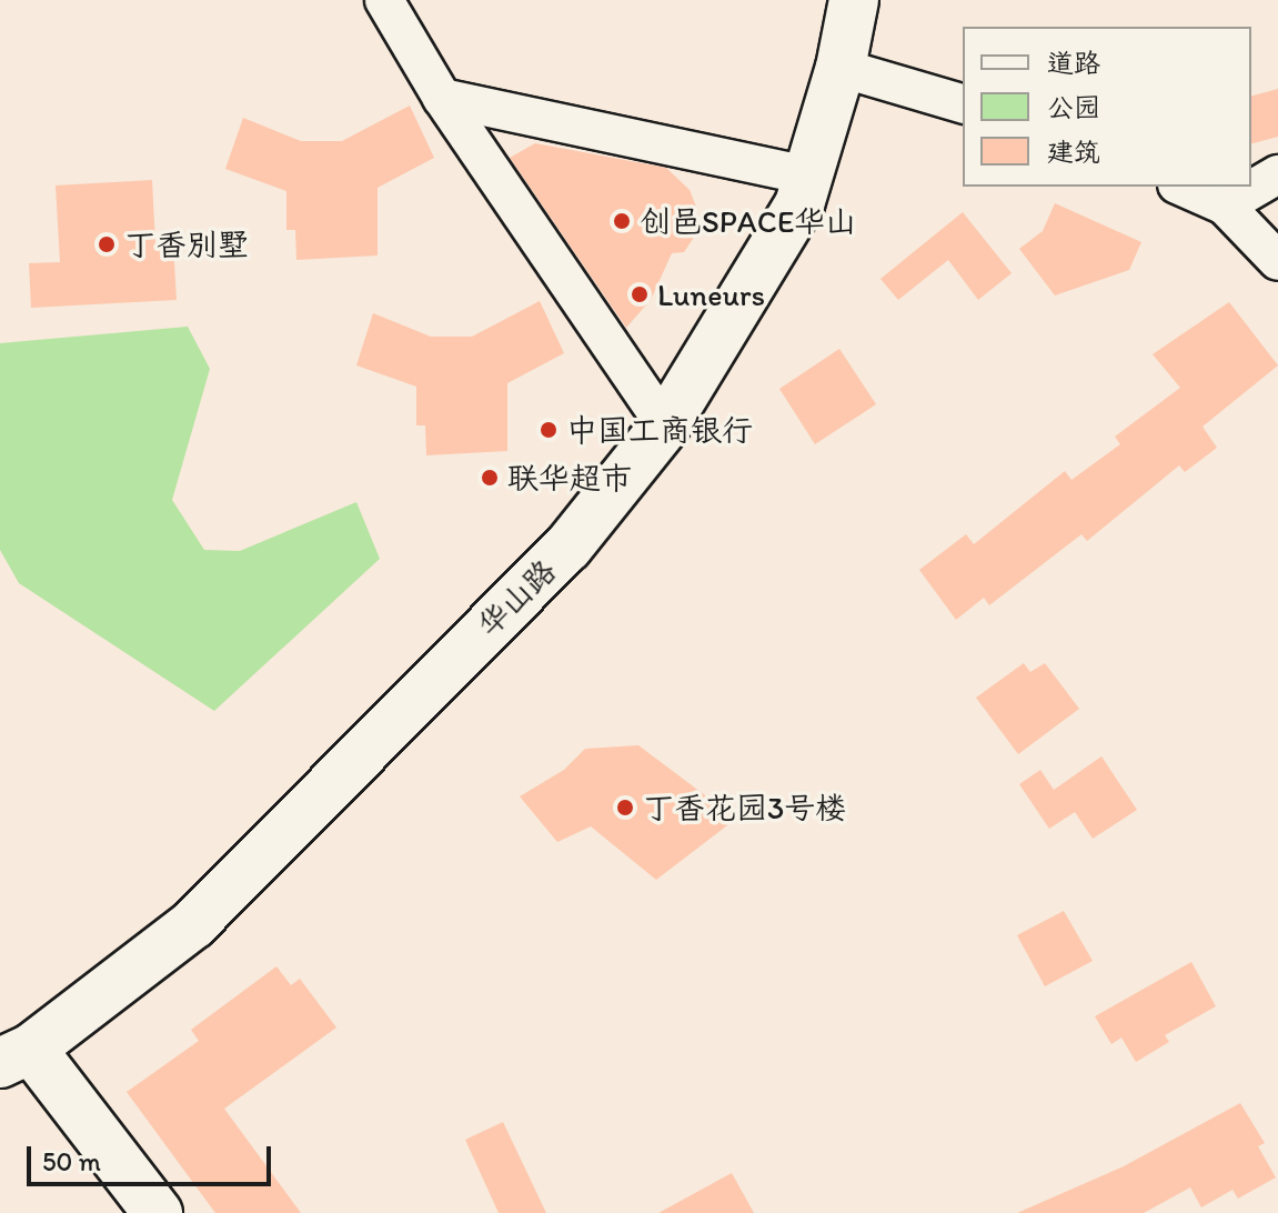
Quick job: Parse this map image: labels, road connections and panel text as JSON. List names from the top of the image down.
{
  "streets": {
    "main road": ["华山路"]
  },
  "places": [
    "创邑SPACE华山",
    "丁香别墅",
    "Luneurs",
    "中国工商银行",
    "联华超市",
    "丁香花园3号楼"
  ],
  "legend": ["道路", "公园", "建筑"],
  "scale_bar": "50 m"
}
